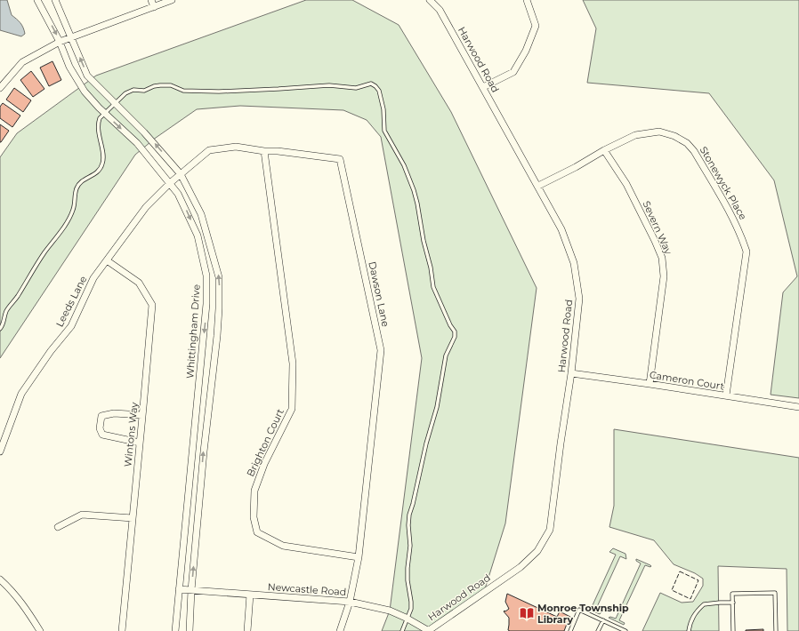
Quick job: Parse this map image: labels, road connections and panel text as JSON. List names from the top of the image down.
{
  "streets": {
    "street": [
      "Harwood Road",
      "Stonewyck Place",
      "Severn Way",
      "Dawson Lane",
      "Leeds Lane",
      "Whittingham Drive",
      "Cameron Court",
      "Wintons Way",
      "Brighton Court",
      "Newcastle Road"
    ]
  },
  "crossings": [
    ["Harwood Road", "Stonewyck Place"],
    ["Harwood Road", "Cameron Court"],
    ["Harwood Road", "Newcastle Road"],
    ["Stonewyck Place", "Severn Way"],
    ["Stonewyck Place", "Cameron Court"],
    ["Severn Way", "Cameron Court"],
    ["Dawson Lane", "Leeds Lane"],
    ["Dawson Lane", "Brighton Court"],
    ["Dawson Lane", "Newcastle Road"],
    ["Leeds Lane", "Whittingham Drive"],
    ["Leeds Lane", "Wintons Way"],
    ["Whittingham Drive", "Newcastle Road"]
  ],
  "places": {
    "library": ["Monroe Township Library"]
  }
}
